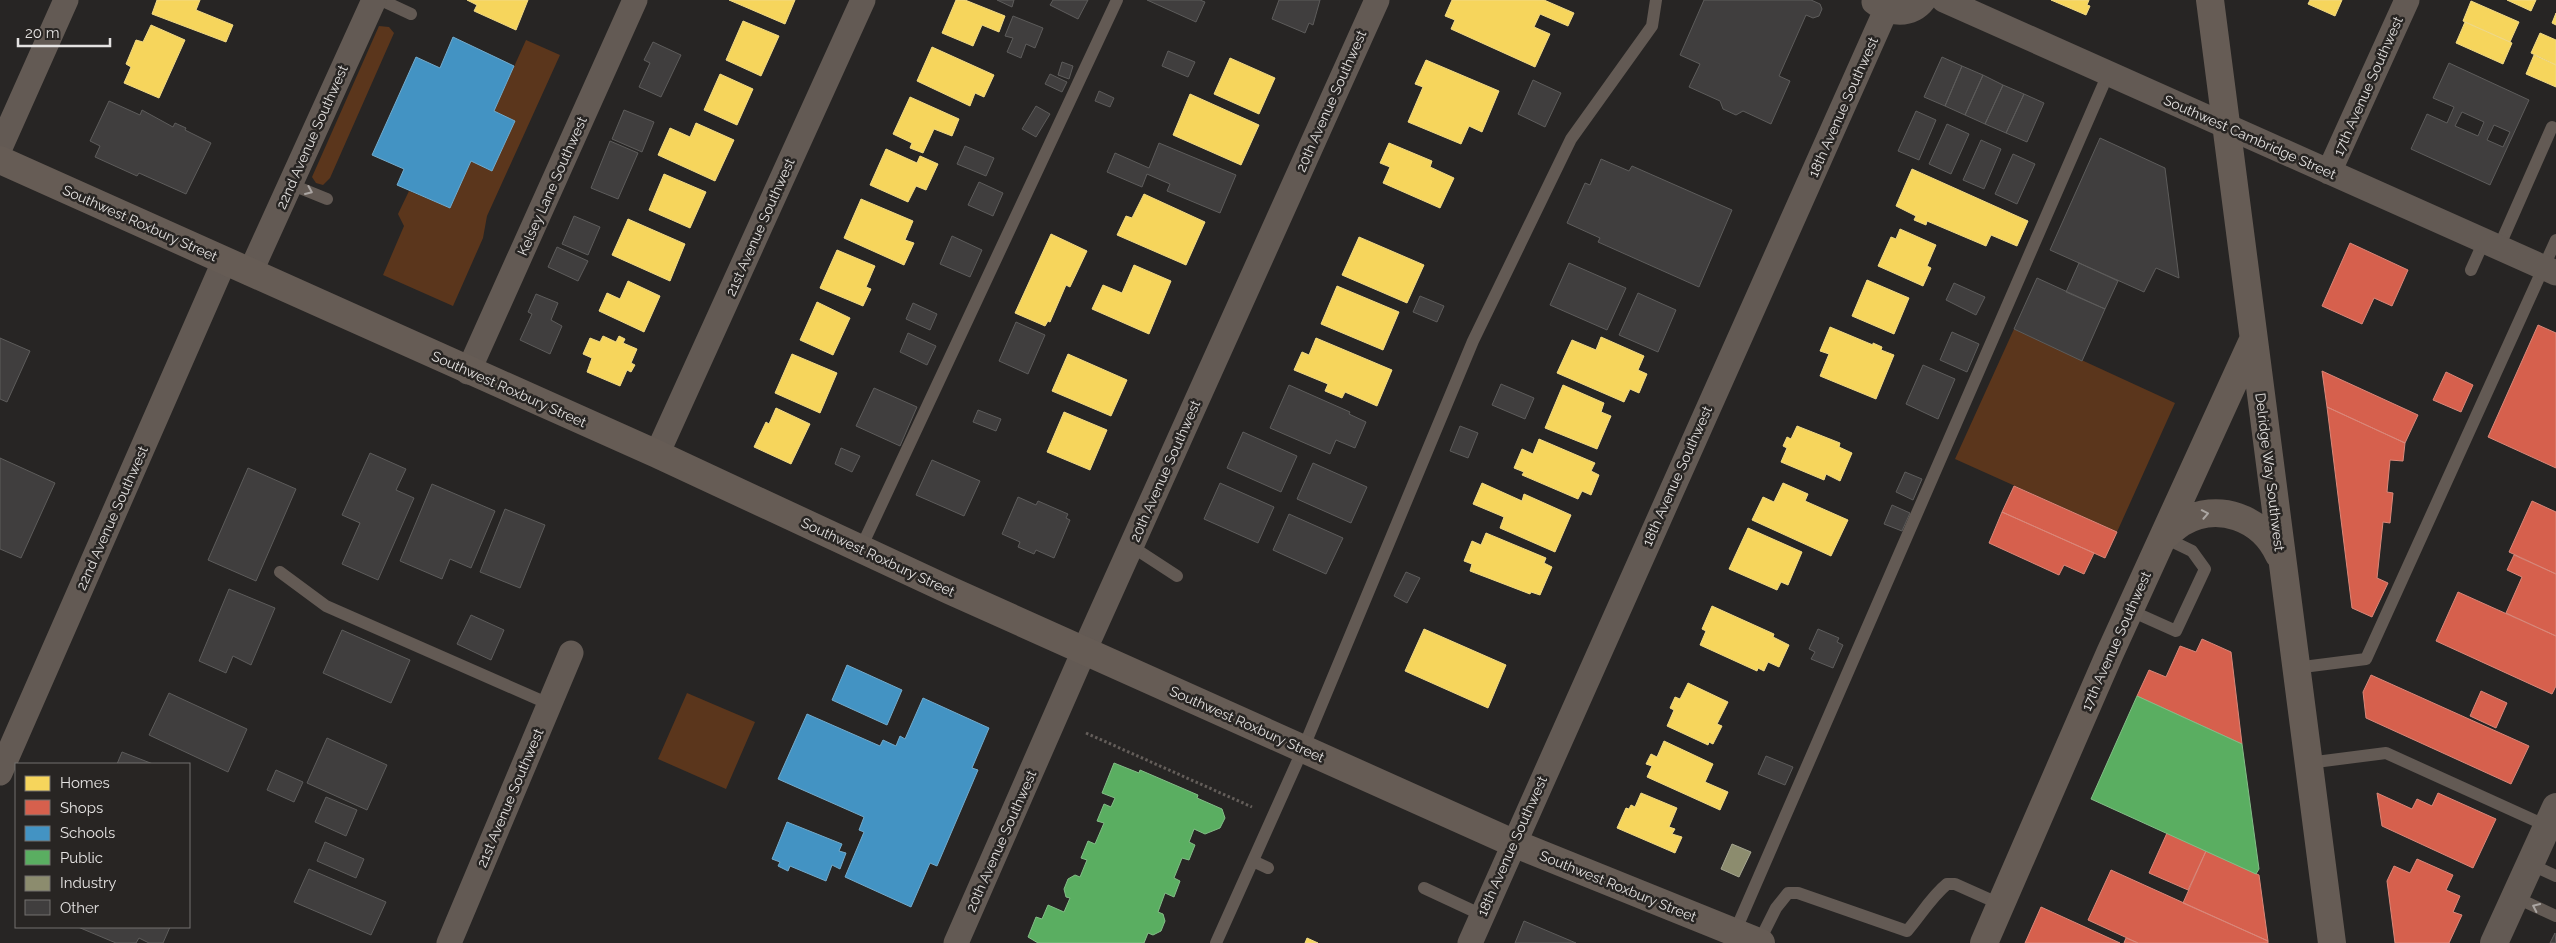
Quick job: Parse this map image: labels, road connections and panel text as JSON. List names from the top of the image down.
{
  "streets": {
    "main road": ["17th Avenue Southwest", "Southwest Roxbury Street", "Delridge Way Southwest"],
    "street": [
      "20th Avenue Southwest",
      "18th Avenue Southwest",
      "22nd Avenue Southwest",
      "Southwest Cambridge Street",
      "Kelsey Lane Southwest",
      "21st Avenue Southwest"
    ]
  },
  "crossings": [
    ["17th Avenue Southwest", "Southwest Cambridge Street"],
    ["17th Avenue Southwest", "Delridge Way Southwest"],
    ["20th Avenue Southwest", "Southwest Roxbury Street"],
    ["18th Avenue Southwest", "Southwest Roxbury Street"],
    ["22nd Avenue Southwest", "Southwest Roxbury Street"],
    ["Southwest Cambridge Street", "Delridge Way Southwest"],
    ["Kelsey Lane Southwest", "Southwest Roxbury Street"],
    ["Southwest Roxbury Street", "21st Avenue Southwest"]
  ],
  "legend": [
    "Homes",
    "Shops",
    "Schools",
    "Public",
    "Industry",
    "Other"
  ],
  "scale_bar": "20 m"
}
